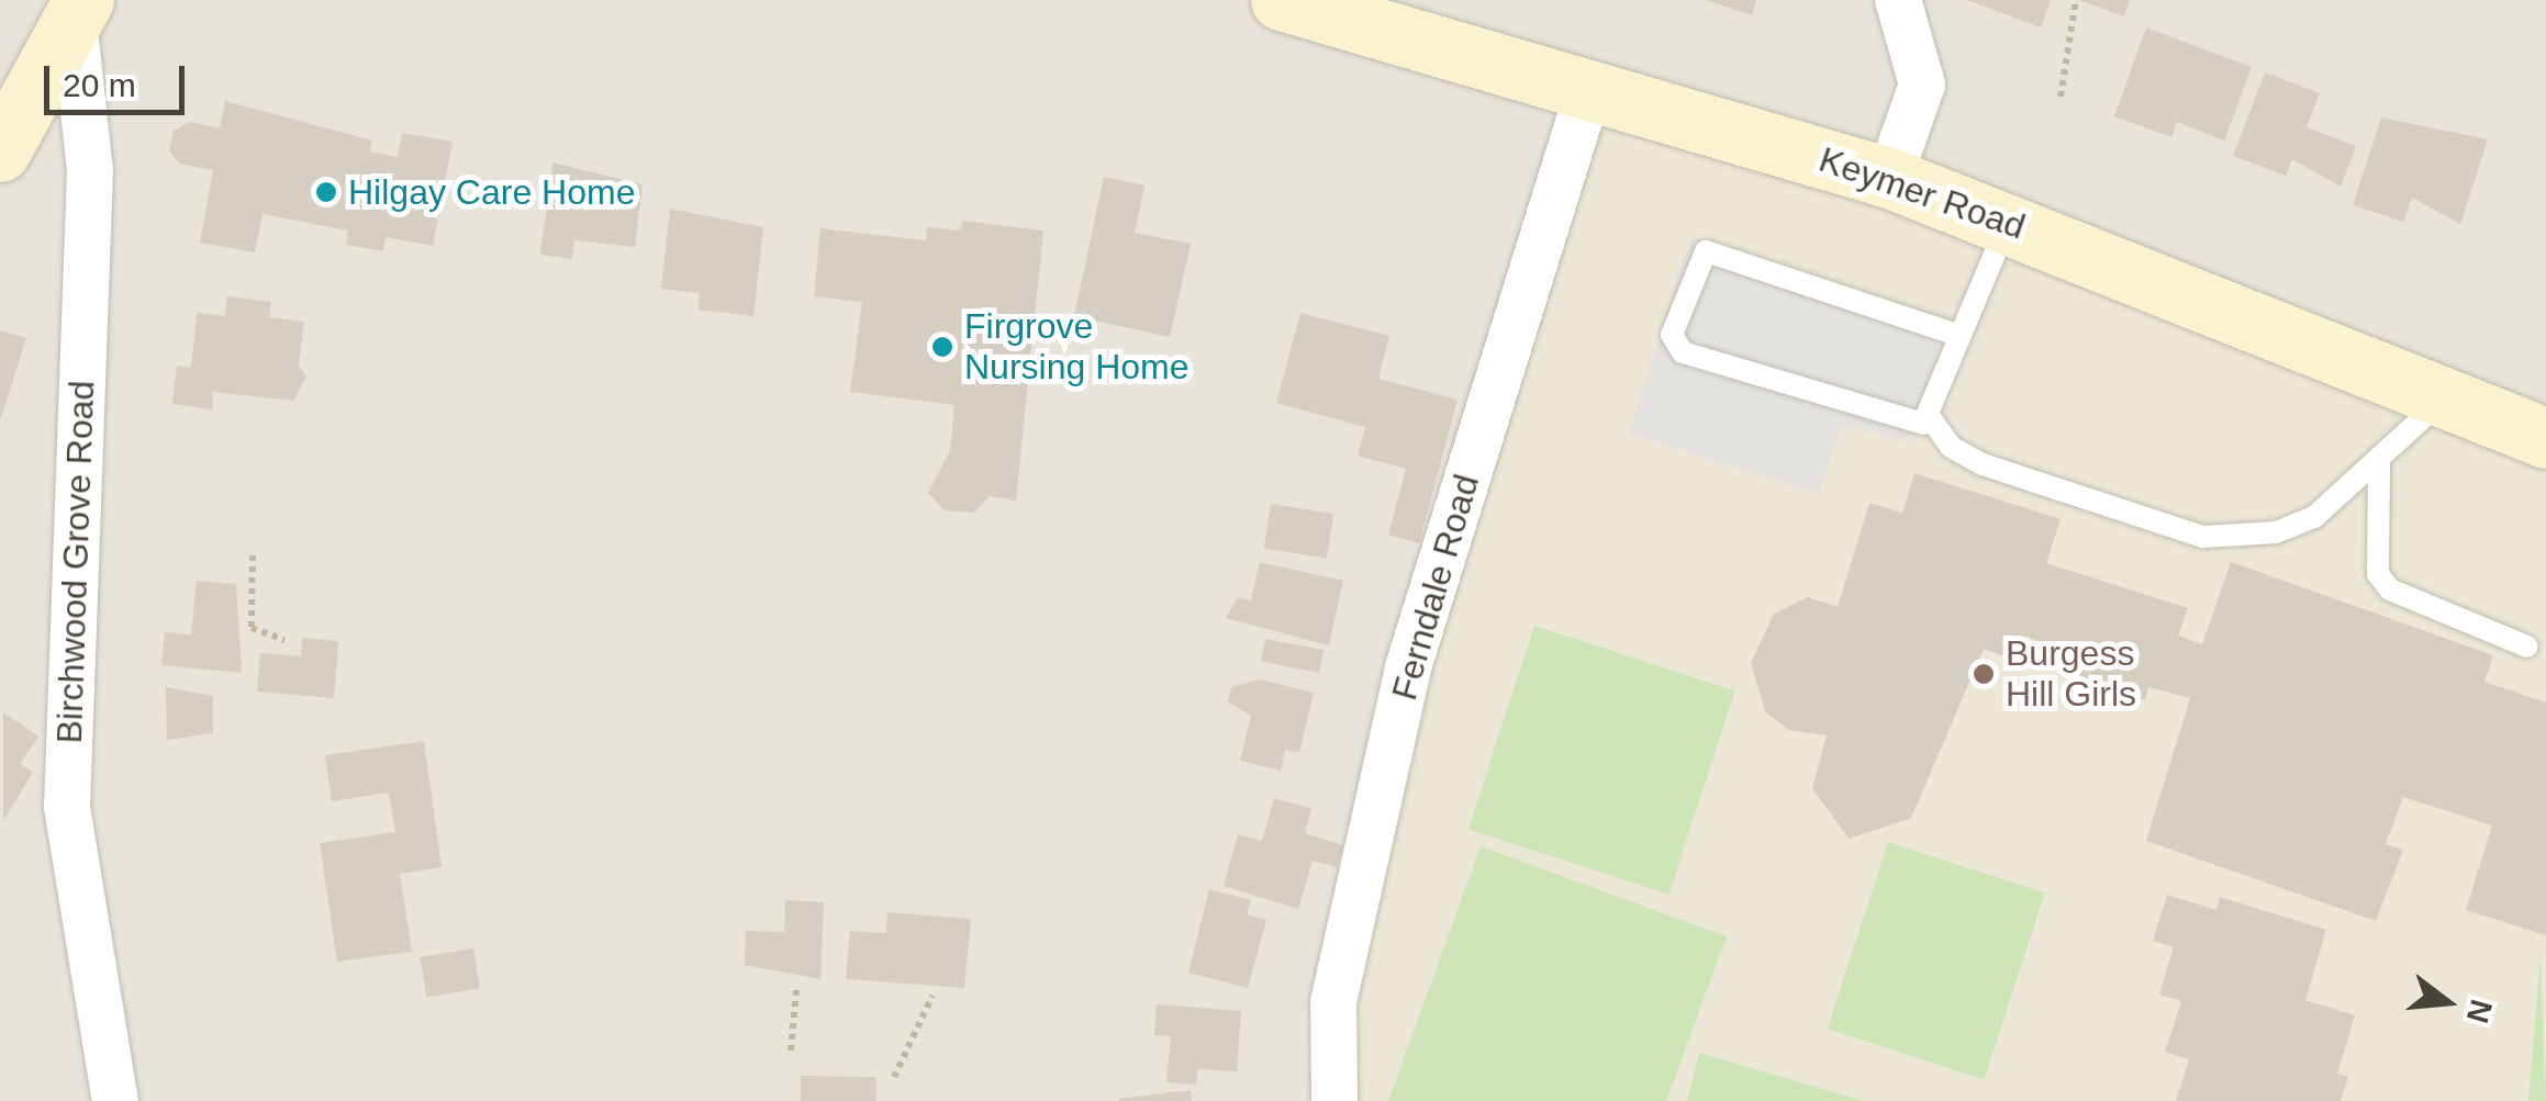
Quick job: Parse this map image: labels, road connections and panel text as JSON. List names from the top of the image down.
{
  "streets": {
    "main road": ["Keymer Road"],
    "street": ["Birchwood Grove Road", "Ferndale Road"]
  },
  "crossings": [
    ["Keymer Road", "Ferndale Road"]
  ],
  "places": ["Hilgay Care Home", "Firgrove Nursing Home", "Burgess Hill Girls"],
  "scale_bar": "20 m",
  "north": "right"
}
